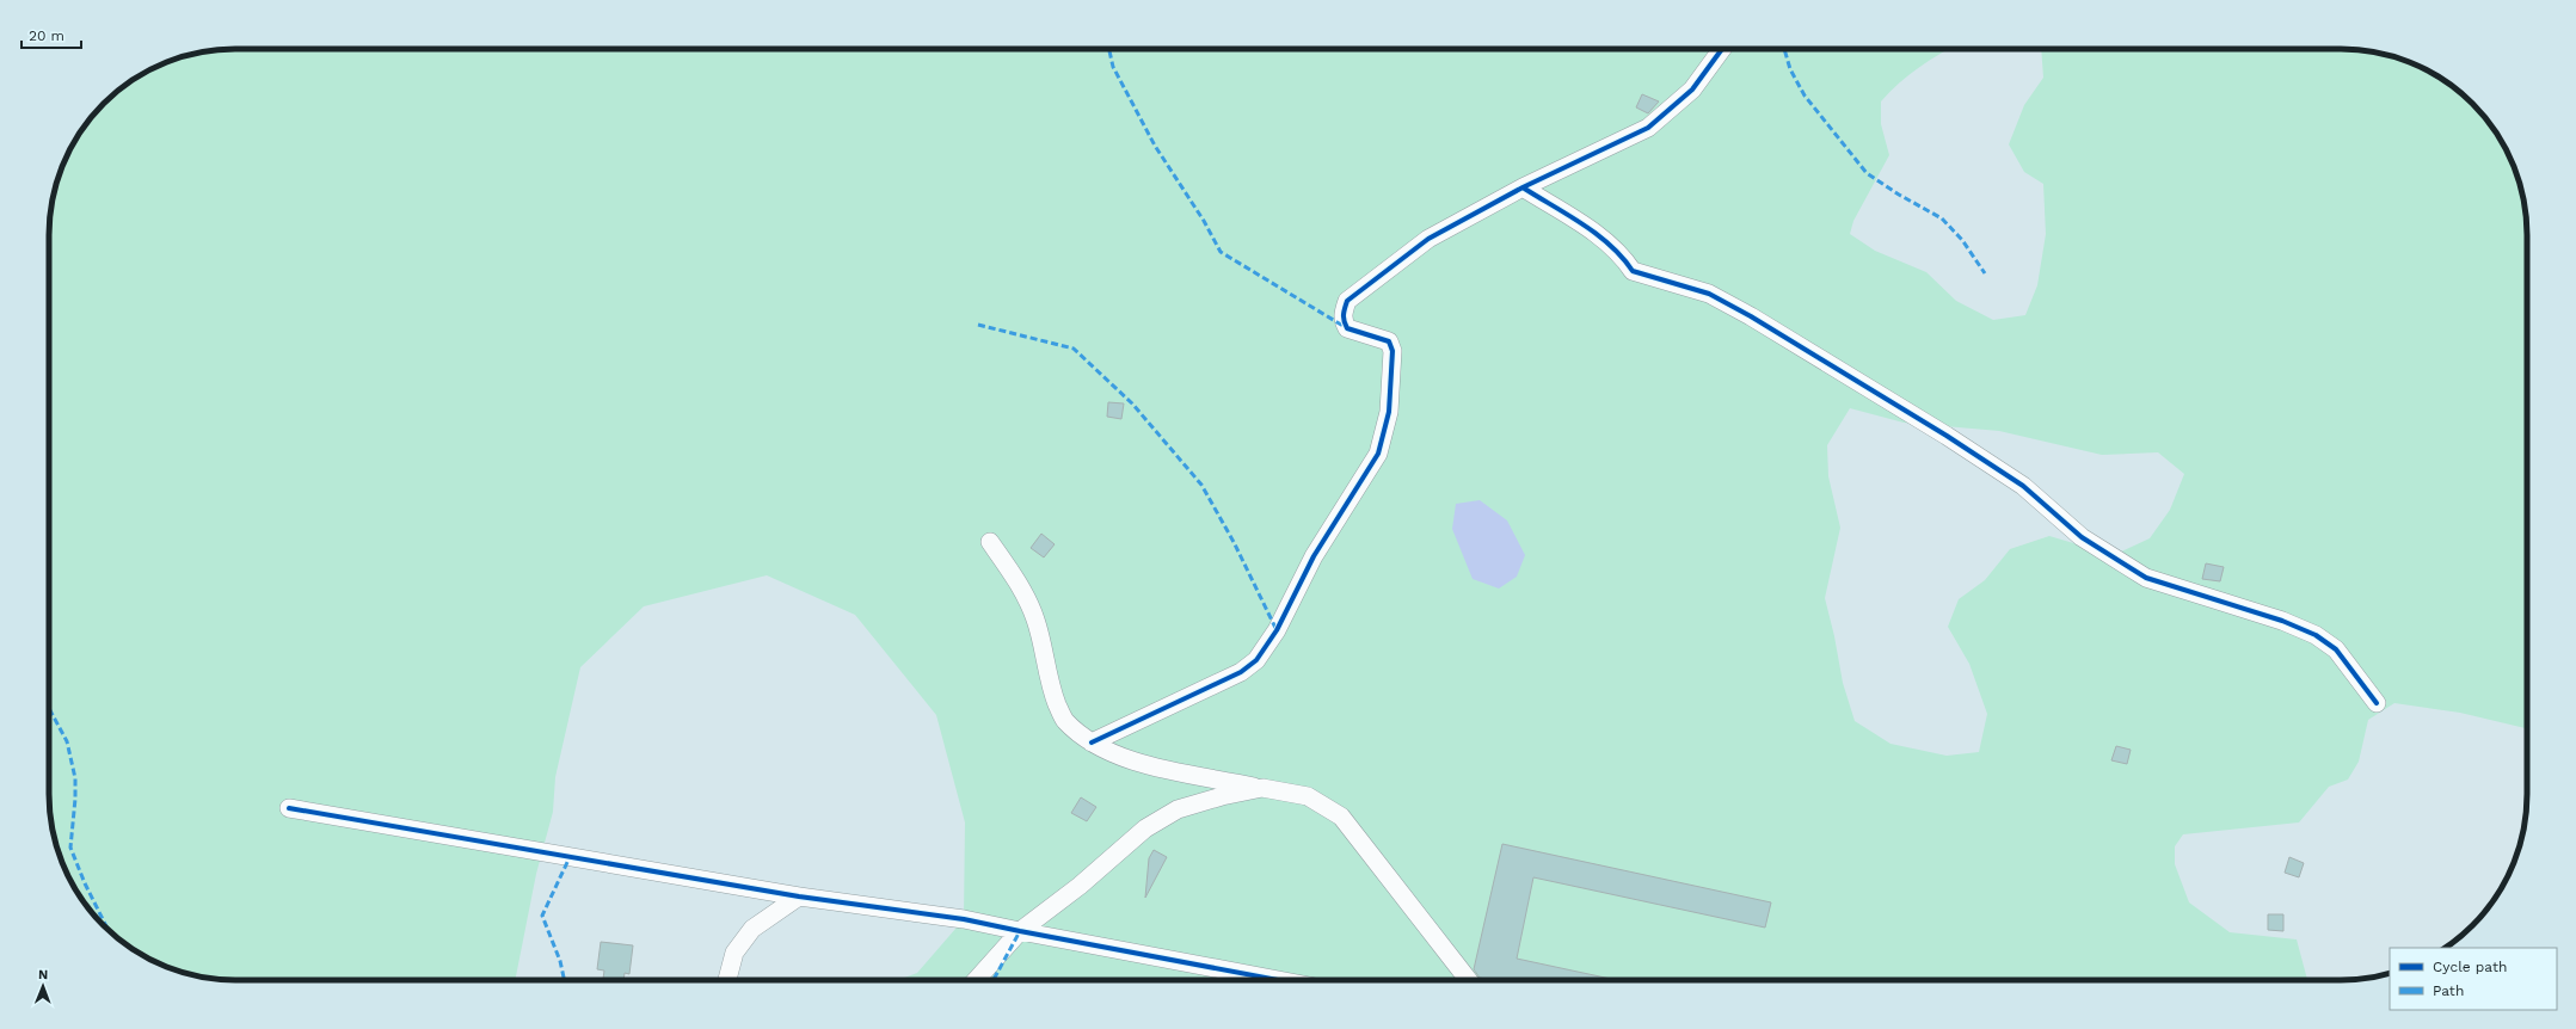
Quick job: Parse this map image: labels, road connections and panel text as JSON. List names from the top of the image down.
{
  "legend": ["Cycle path", "Path"],
  "scale_bar": "20 m",
  "north": "top"
}
